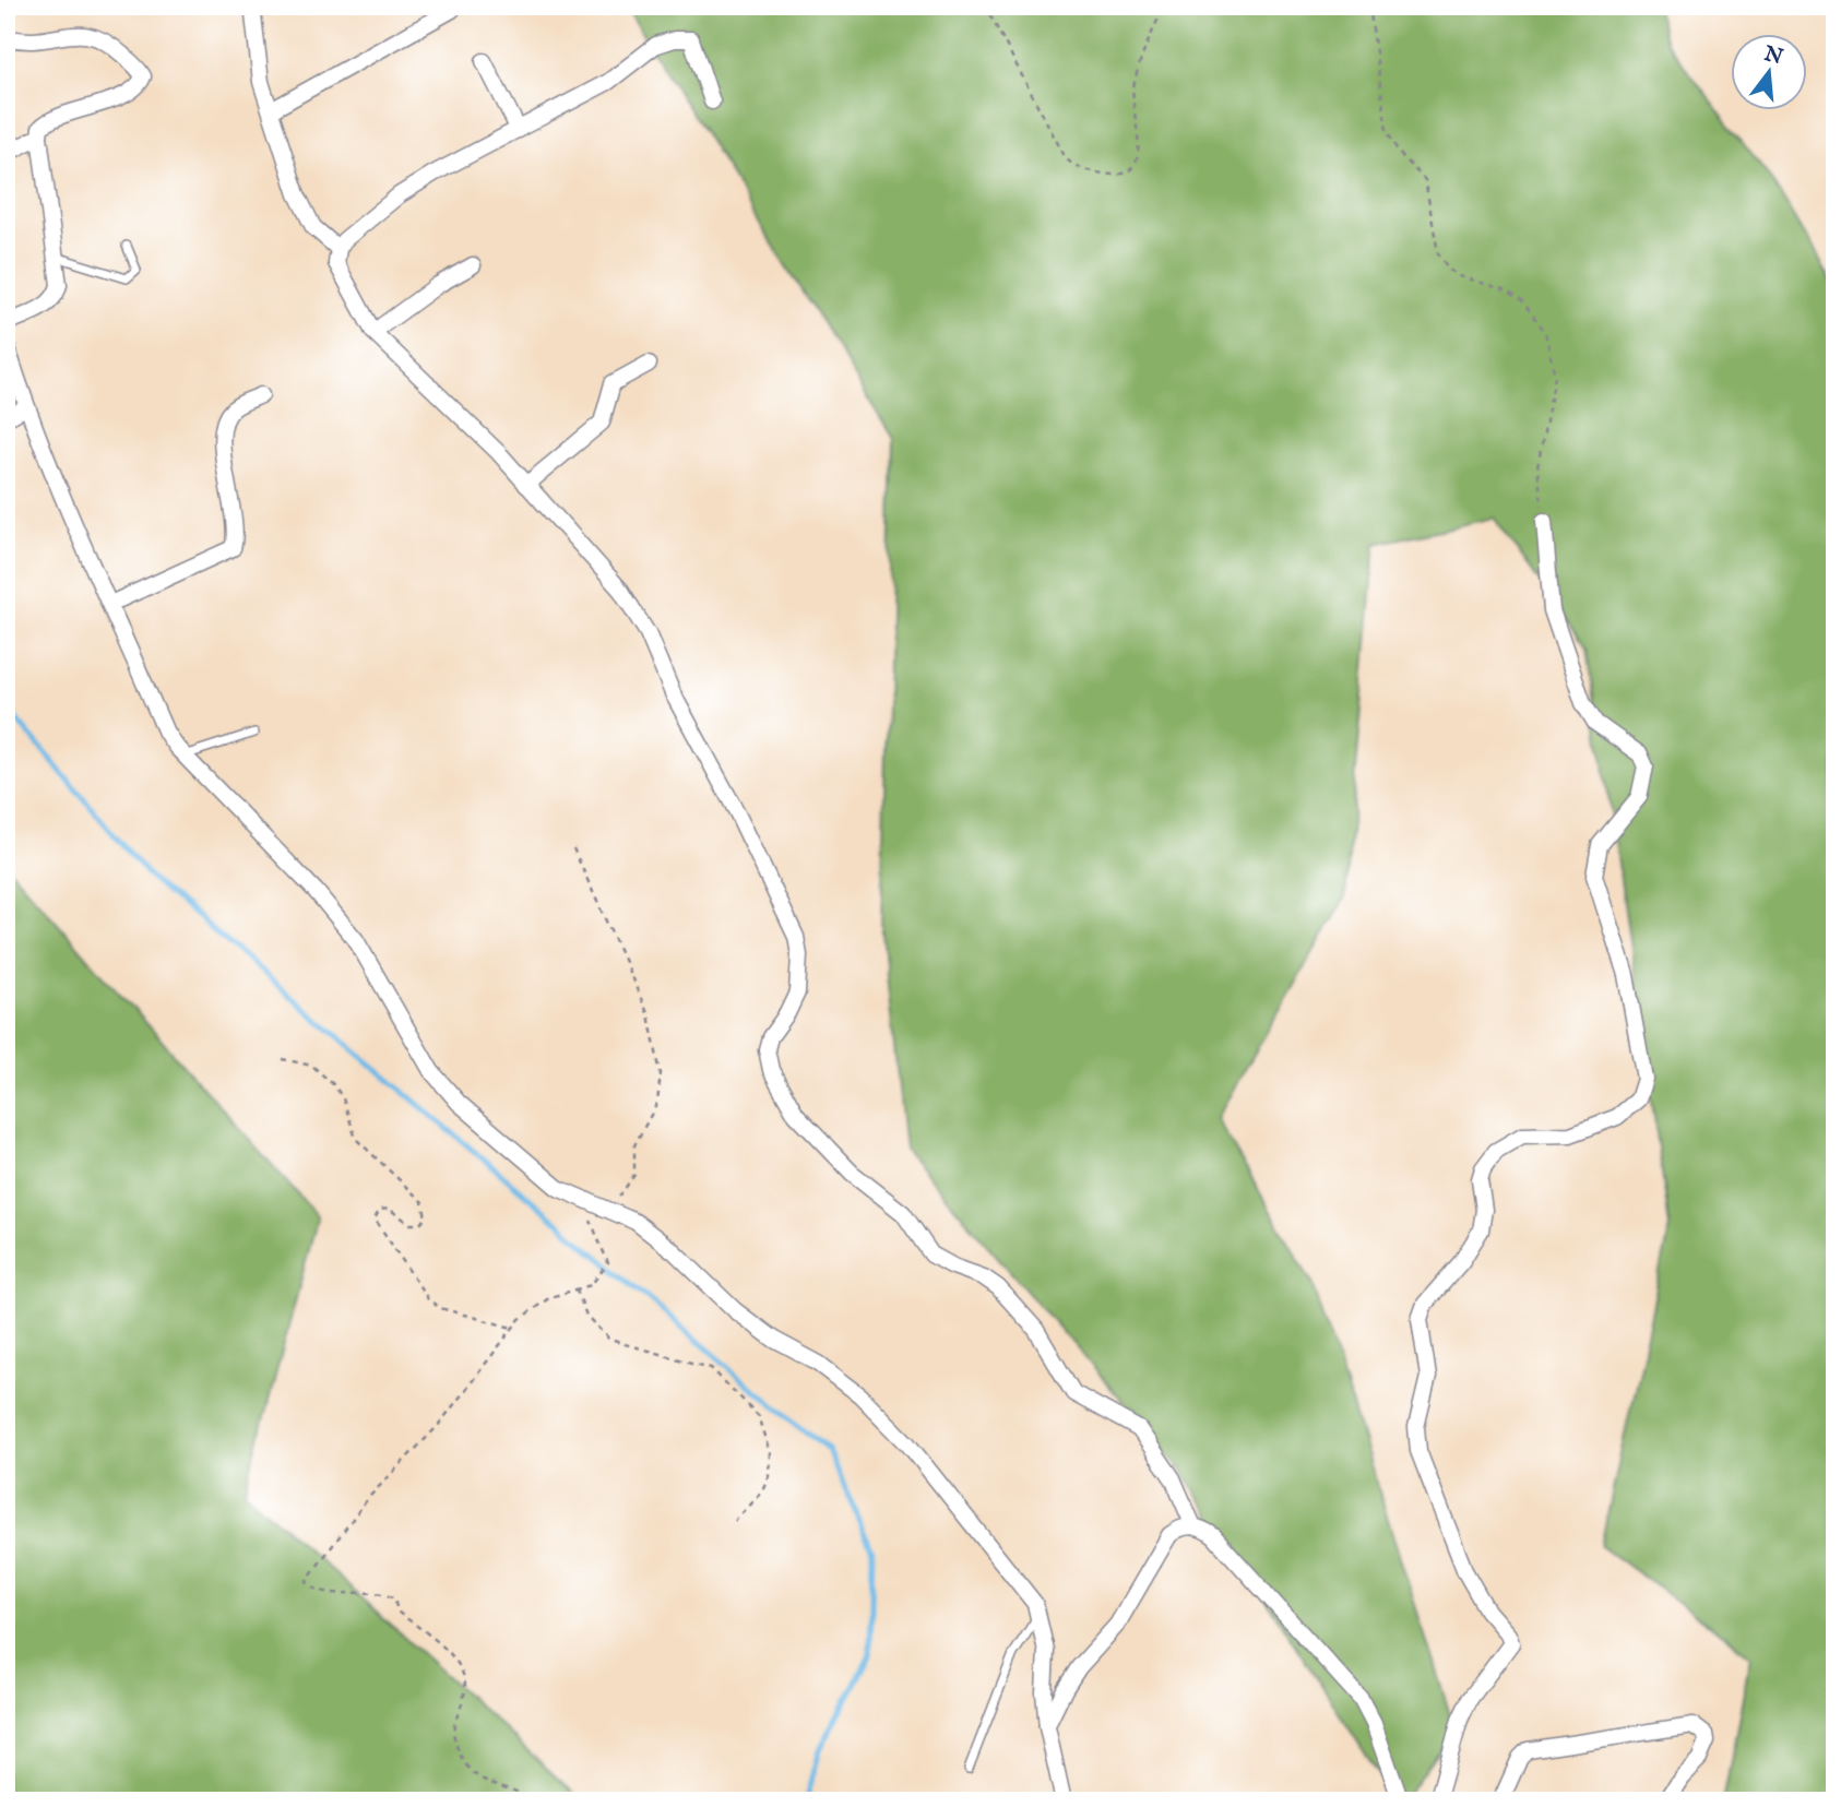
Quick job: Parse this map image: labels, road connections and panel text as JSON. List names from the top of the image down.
{
  "north": "top"
}
